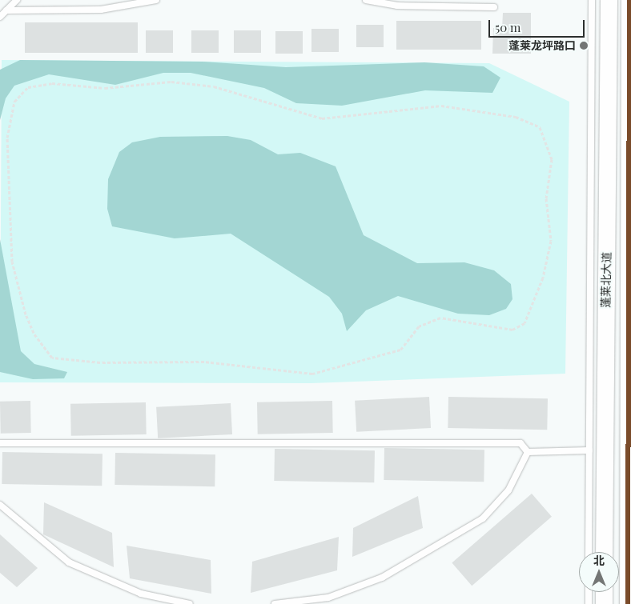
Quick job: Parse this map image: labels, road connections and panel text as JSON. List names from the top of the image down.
{
  "streets": {
    "main road": ["蓬莱北大道"]
  },
  "places": ["蓬莱龙坪路口"],
  "scale_bar": "50 m",
  "north": "top"
}
